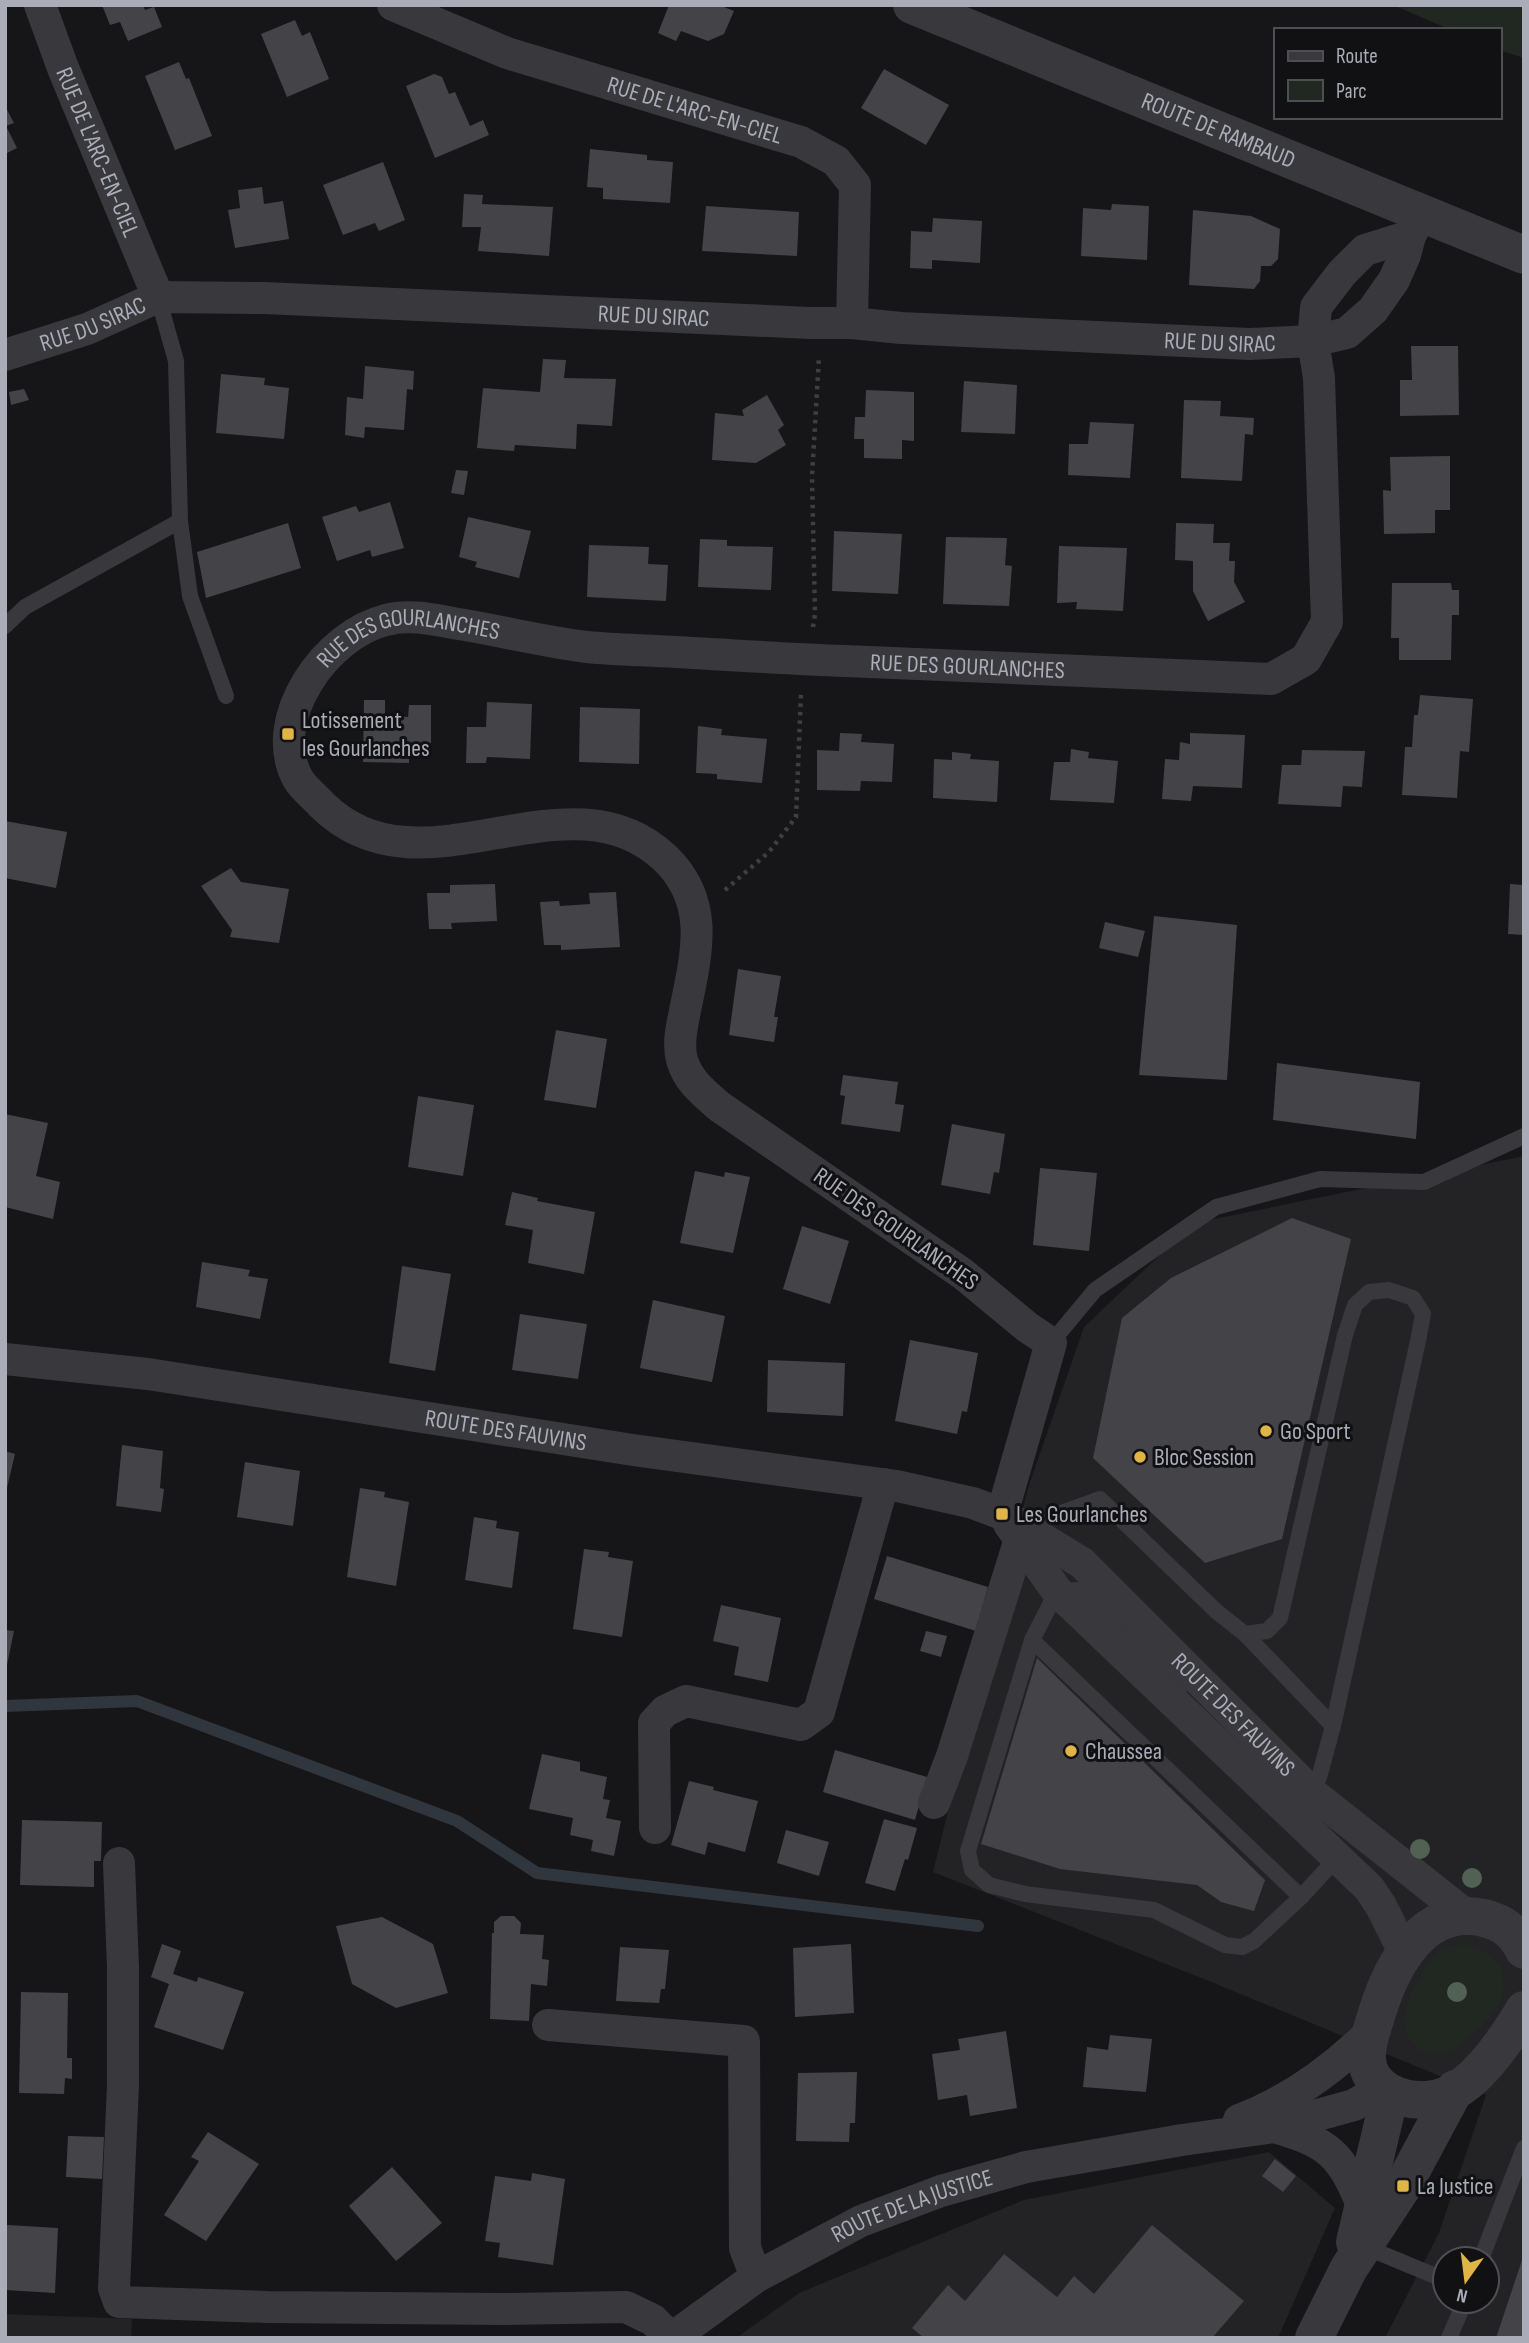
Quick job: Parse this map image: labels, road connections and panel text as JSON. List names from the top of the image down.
{
  "streets": {
    "street": [
      "RUE DE L'ARC-EN-CIEL",
      "ROUTE DE RAMBAUD",
      "RUE DU SIRAC",
      "RUE DES GOURLANCHES",
      "ROUTE DES FAUVINS",
      "ROUTE DE LA JUSTICE"
    ]
  },
  "crossings": [
    ["RUE DE L'ARC-EN-CIEL", "RUE DU SIRAC"],
    ["ROUTE DE RAMBAUD", "RUE DES GOURLANCHES"],
    ["RUE DU SIRAC", "RUE DES GOURLANCHES"]
  ],
  "places": {
    "transit": ["Lotissement les Gourlanches", "Les Gourlanches", "La Justice"],
    "other": ["Go Sport", "Bloc Session", "Chaussea"]
  },
  "legend": ["Route", "Parc"],
  "north": "bottom"
}
